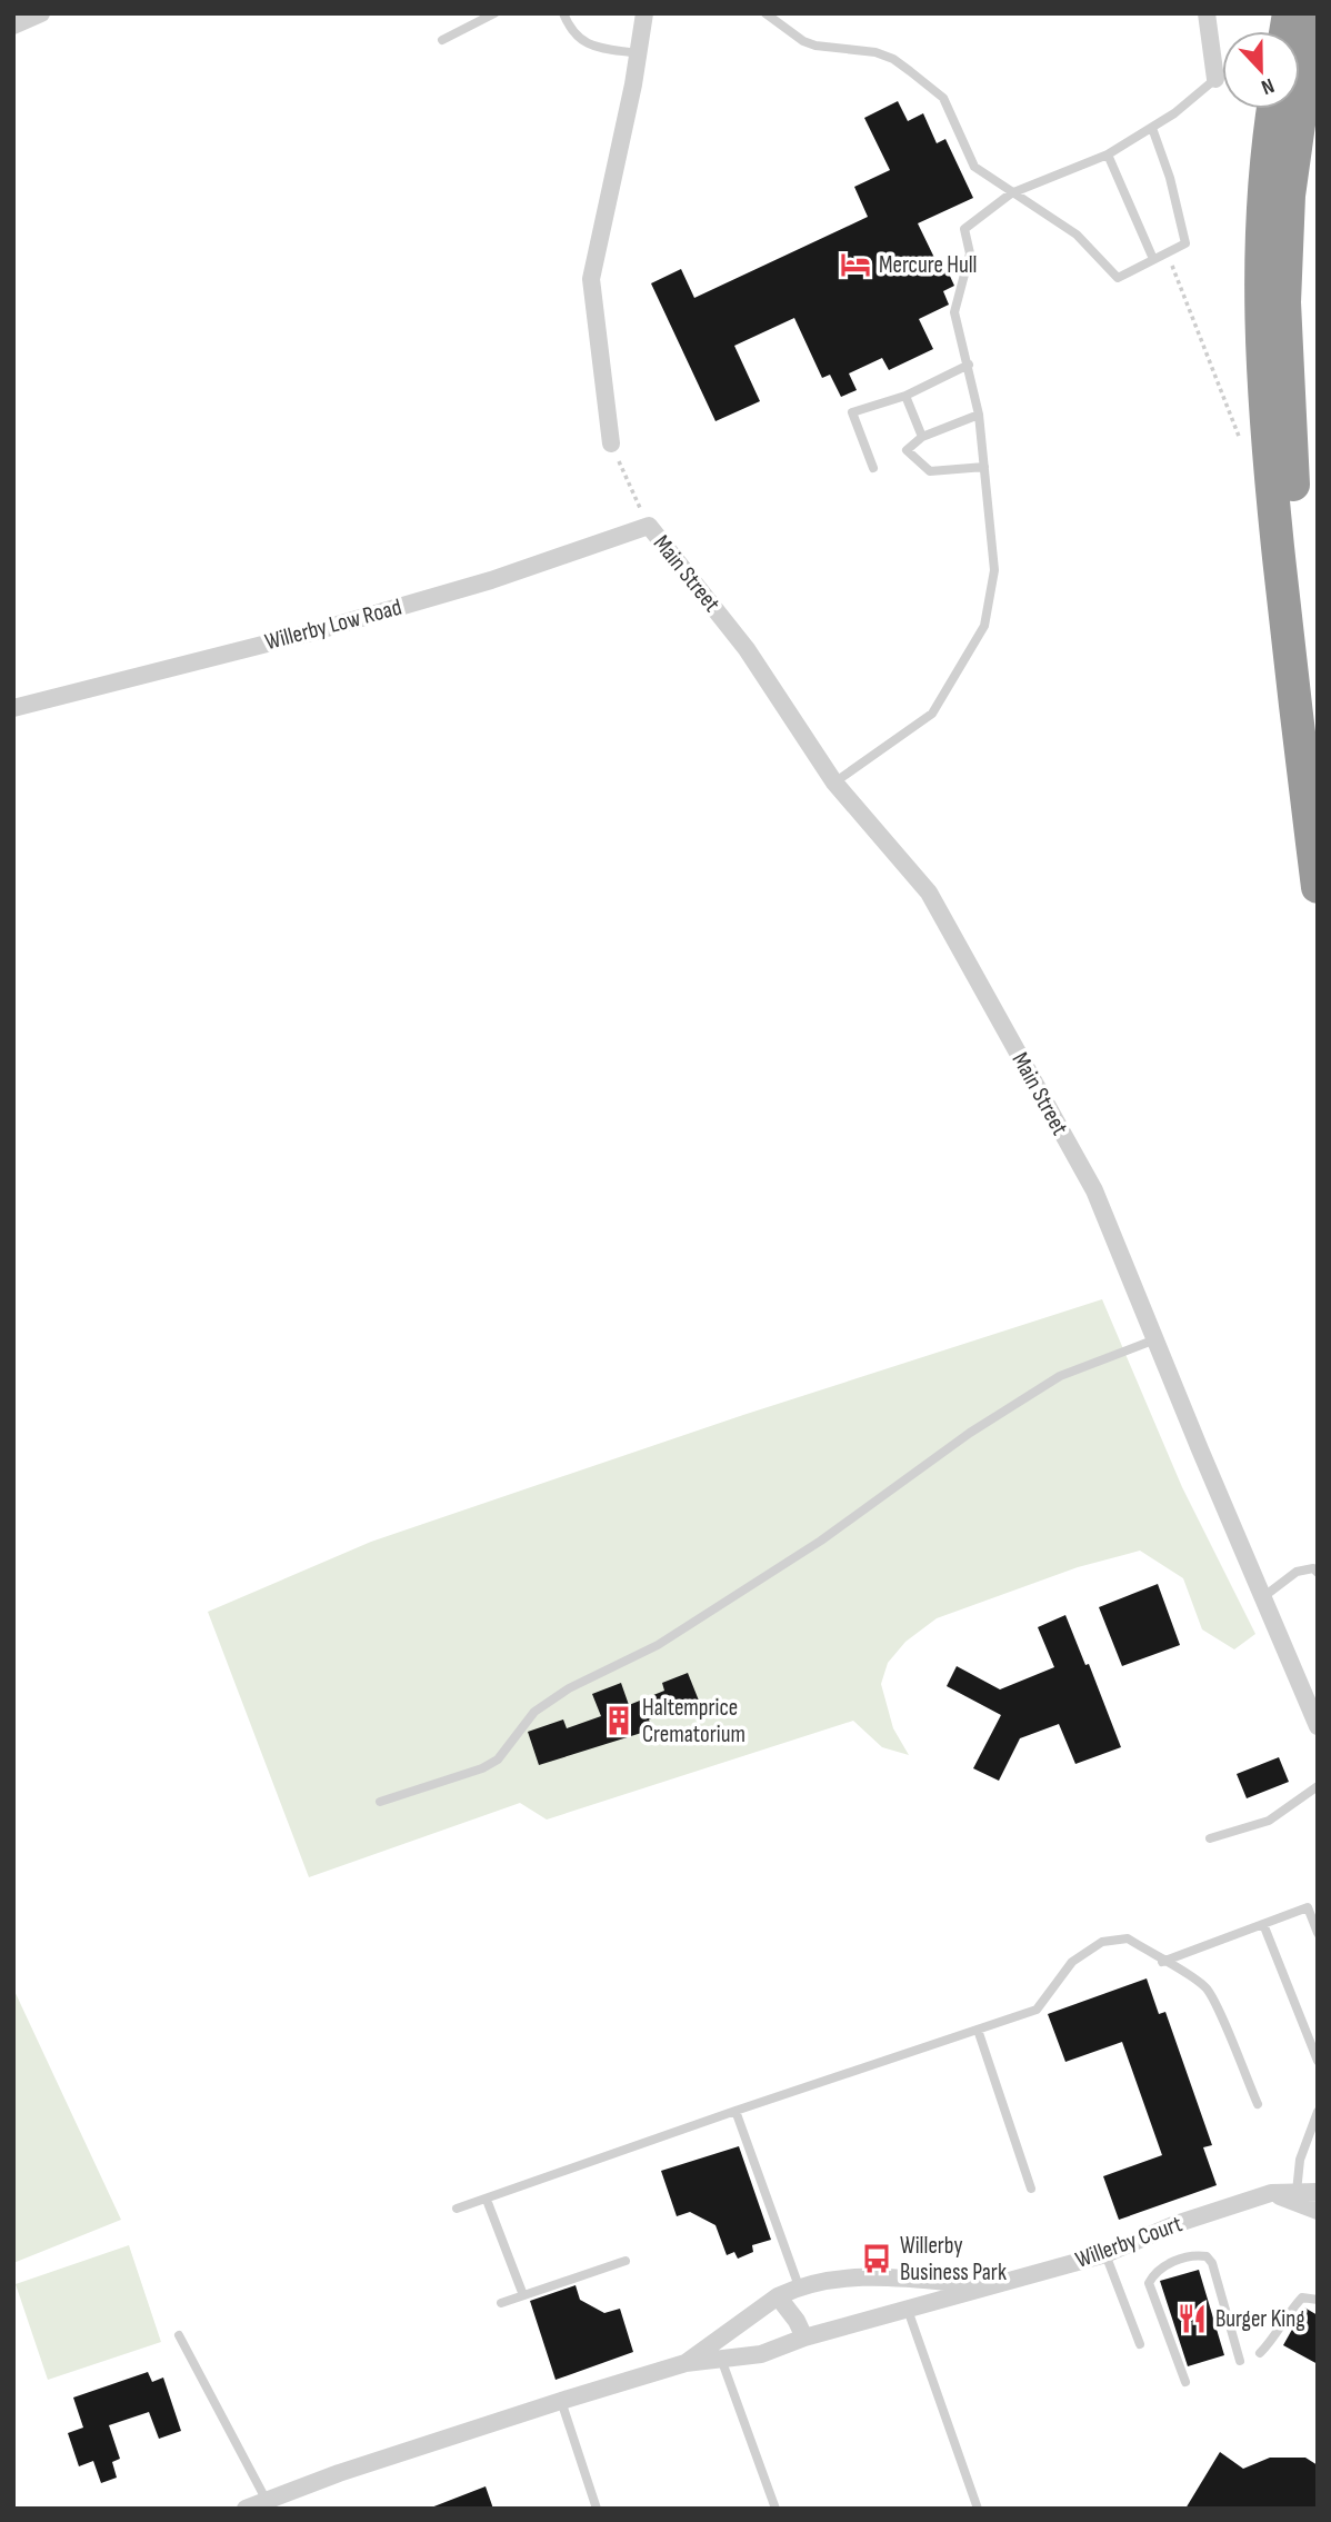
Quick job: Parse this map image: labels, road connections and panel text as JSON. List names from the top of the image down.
{
  "streets": {
    "street": ["Main Street", "Willerby Low Road", "Willerby Court"]
  },
  "crossings": [
    ["Main Street", "Willerby Low Road"]
  ],
  "places": {
    "hotel": ["Mercure Hull"],
    "building": ["Haltemprice Crematorium"],
    "bus stop": ["Willerby Business Park"],
    "restaurant": ["Burger King"]
  },
  "north": "bottom"
}
